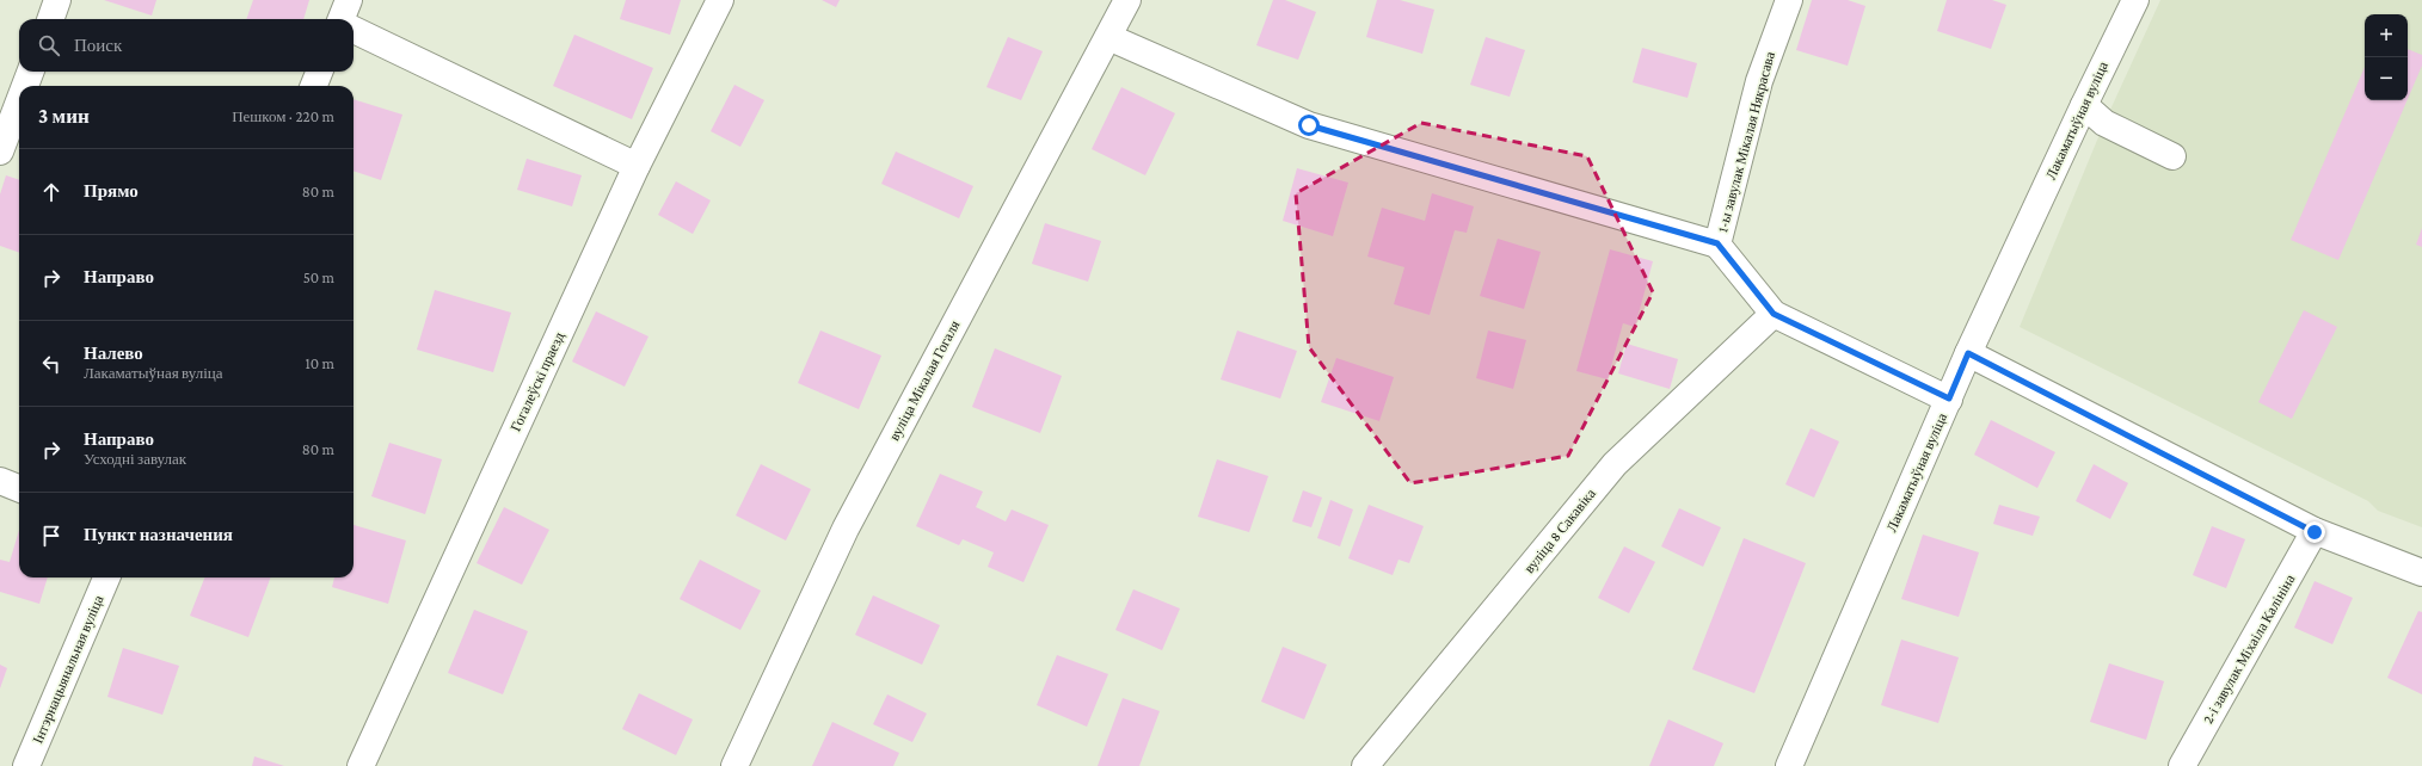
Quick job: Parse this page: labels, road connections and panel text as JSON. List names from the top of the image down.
{
  "streets": {
    "street": [
      "Лакаматыўная вуліца",
      "1-ы завулак Мікалая Някрасава",
      "вуліца Мікалая Гогаля",
      "Гогалеўскі праезд",
      "вуліца 8 Сакавіка",
      "2-і завулак Міхаіла Калініна",
      "Інтэрнацыянальная вуліца"
    ]
  },
  "crossings": [
    ["1-ы завулак Мікалая Някрасава", "вуліца Мікалая Гогаля"]
  ],
  "page": {
    "map_buttons": ["+", "−"],
    "search": "Поиск",
    "heading": ["3 мин", "Пешком · 220 m"],
    "list": [
      ["Прямо", "80 m"],
      ["Направо", "50 m"],
      ["Налево", "Лакаматыўная вуліца", "10 m"],
      ["Направо", "Усходні завулак", "80 m"],
      "Пункт назначения"
    ]
  }
}
